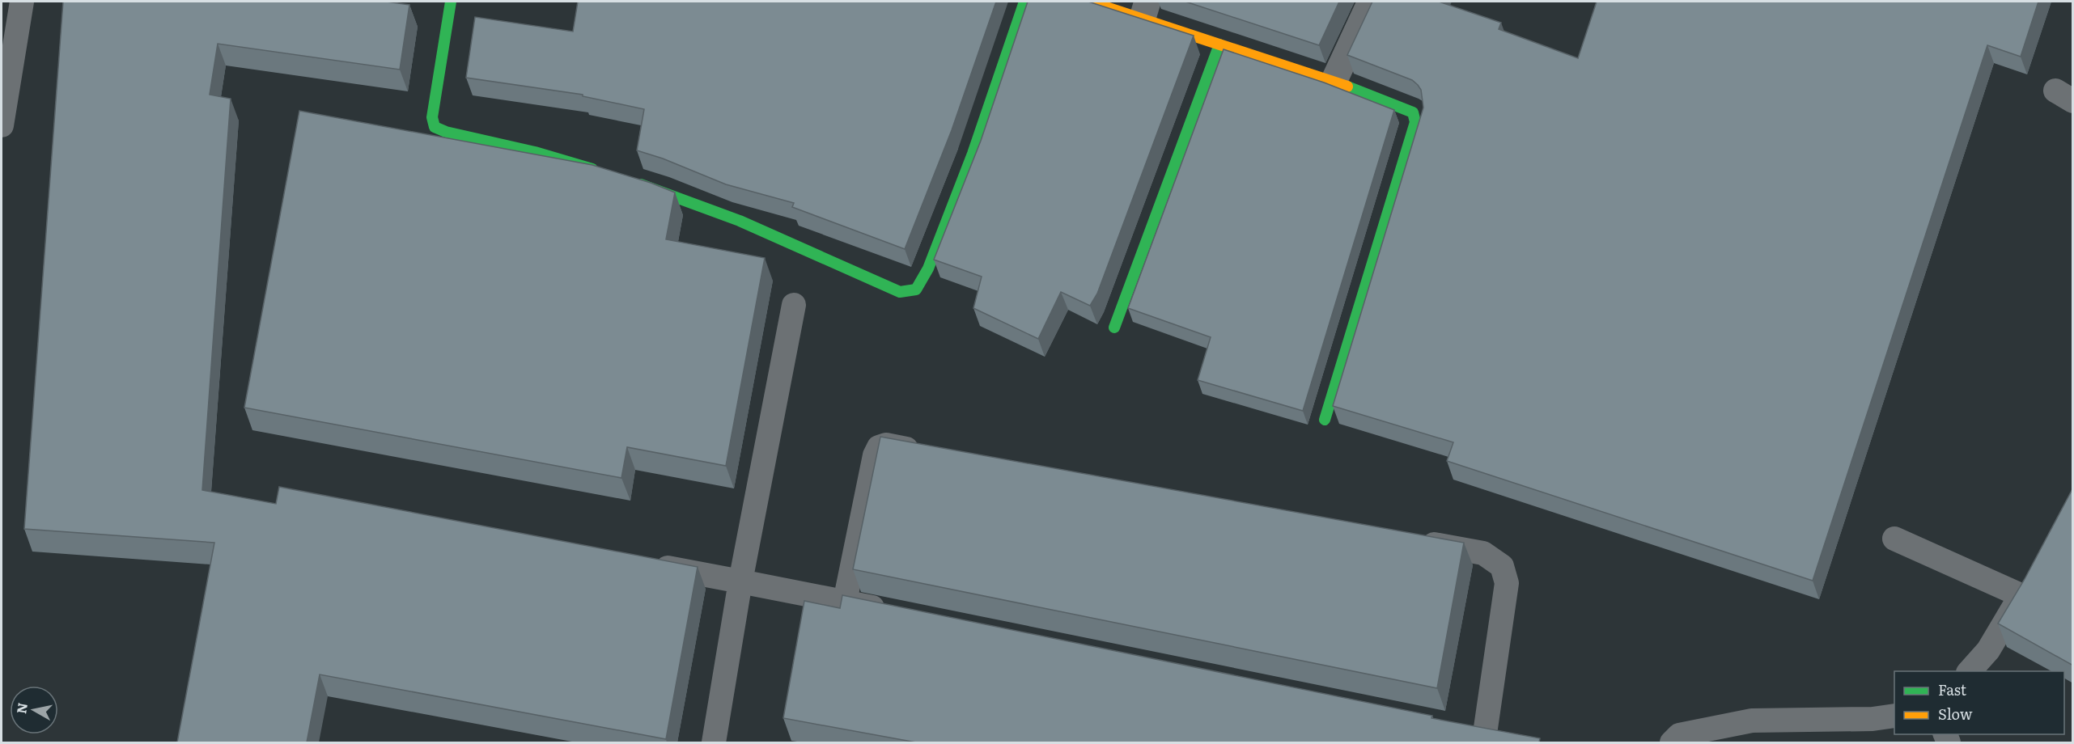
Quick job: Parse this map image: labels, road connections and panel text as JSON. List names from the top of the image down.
{
  "legend": ["Fast", "Slow"],
  "north": "left"
}
